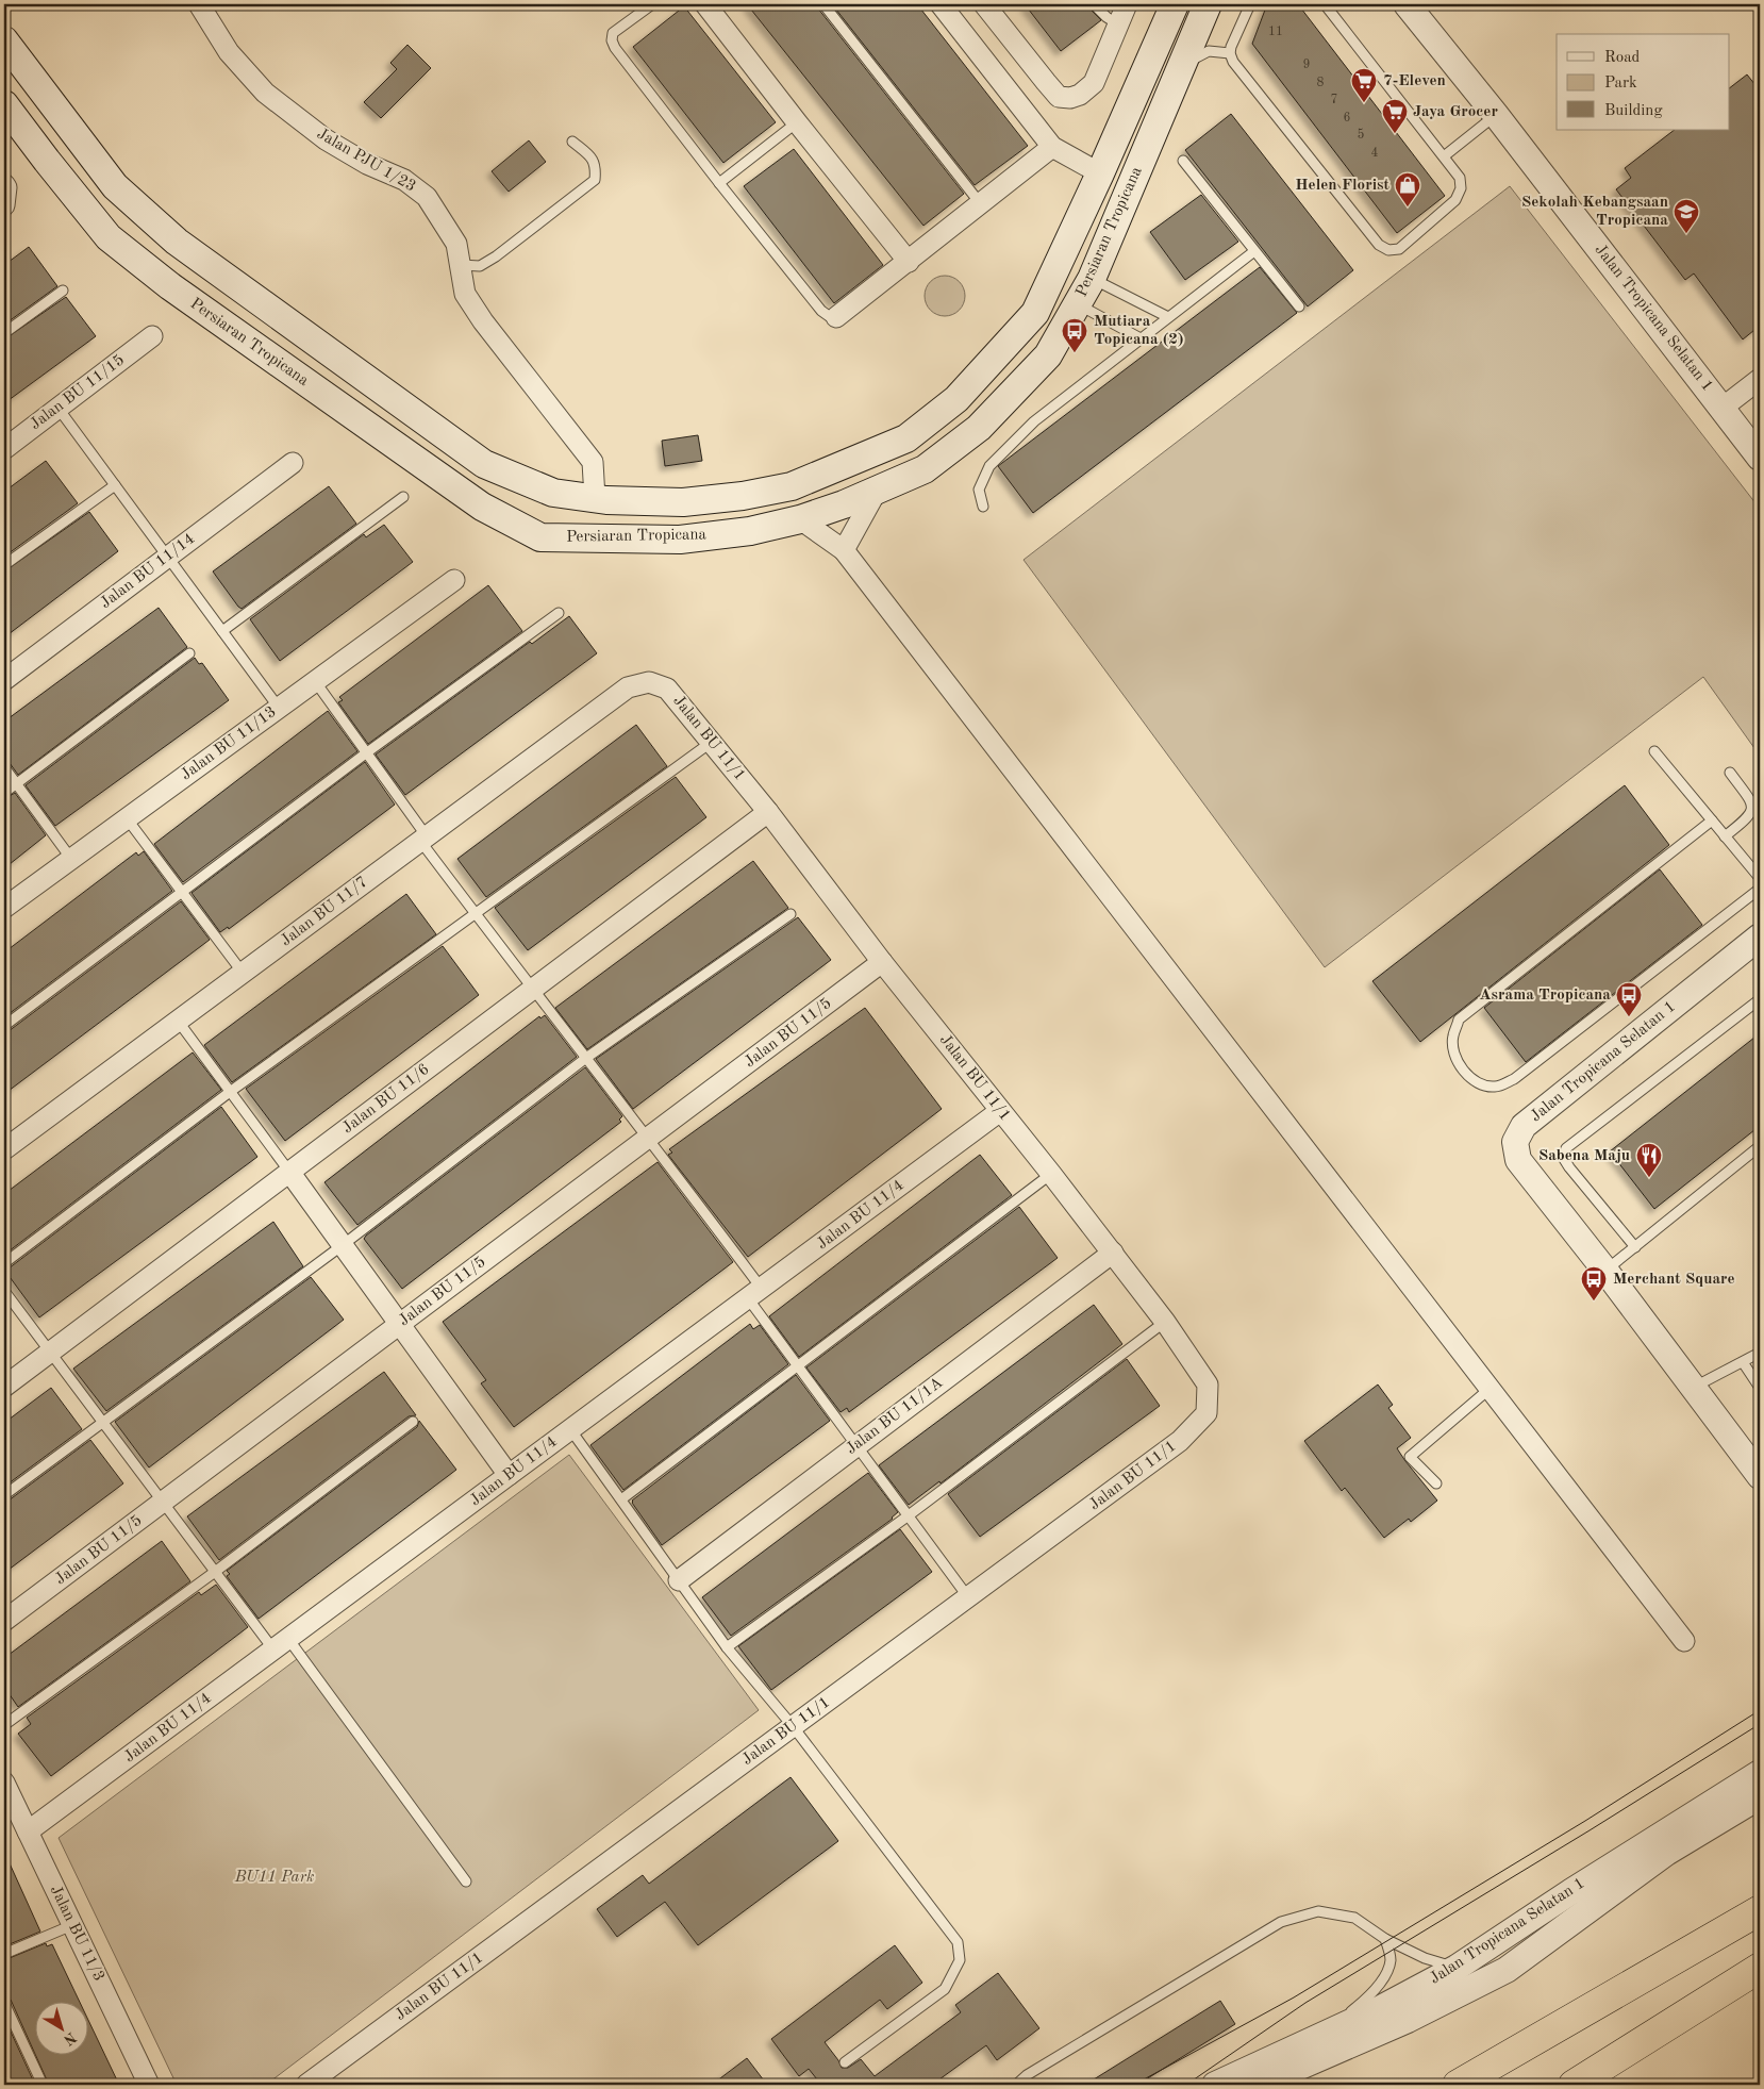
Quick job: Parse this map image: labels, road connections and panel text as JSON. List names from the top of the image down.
{
  "streets": {
    "main road": ["Persiaran Tropicana"],
    "street": [
      "Jalan PJU 1/23",
      "Jalan Tropicana Selatan 1",
      "Jalan BU 11/15",
      "Jalan BU 11/14",
      "Jalan BU 11/1",
      "Jalan BU 11/13",
      "Jalan BU 11/7",
      "Jalan BU 11/5",
      "Jalan BU 11/6",
      "Jalan BU 11/4",
      "Jalan BU 11/1A",
      "Jalan BU 11/3"
    ]
  },
  "crossings": [
    ["Jalan PJU 1/23", "Persiaran Tropicana"],
    ["Jalan BU 11/1", "Jalan BU 11/7"],
    ["Jalan BU 11/1", "Jalan BU 11/5"],
    ["Jalan BU 11/1", "Jalan BU 11/6"],
    ["Jalan BU 11/1", "Jalan BU 11/4"],
    ["Jalan BU 11/1", "Jalan BU 11/1A"],
    ["Jalan BU 11/4", "Jalan BU 11/3"]
  ],
  "parks": ["BU11 Park"],
  "places": {
    "supermarket": ["7-Eleven", "Jaya Grocer"],
    "shop": ["Helen Florist"],
    "school or university": ["Sekolah Kebangsaan Tropicana"],
    "bus stop": ["Mutiara Topicana (2)", "Asrama Tropicana", "Merchant Square"],
    "restaurant": ["Sabena Maju"]
  },
  "house_numbers": [
    "11",
    "9",
    "8",
    "7",
    "6",
    "5",
    "4"
  ],
  "legend": ["Road", "Park", "Building"],
  "north": "bottom right"
}
